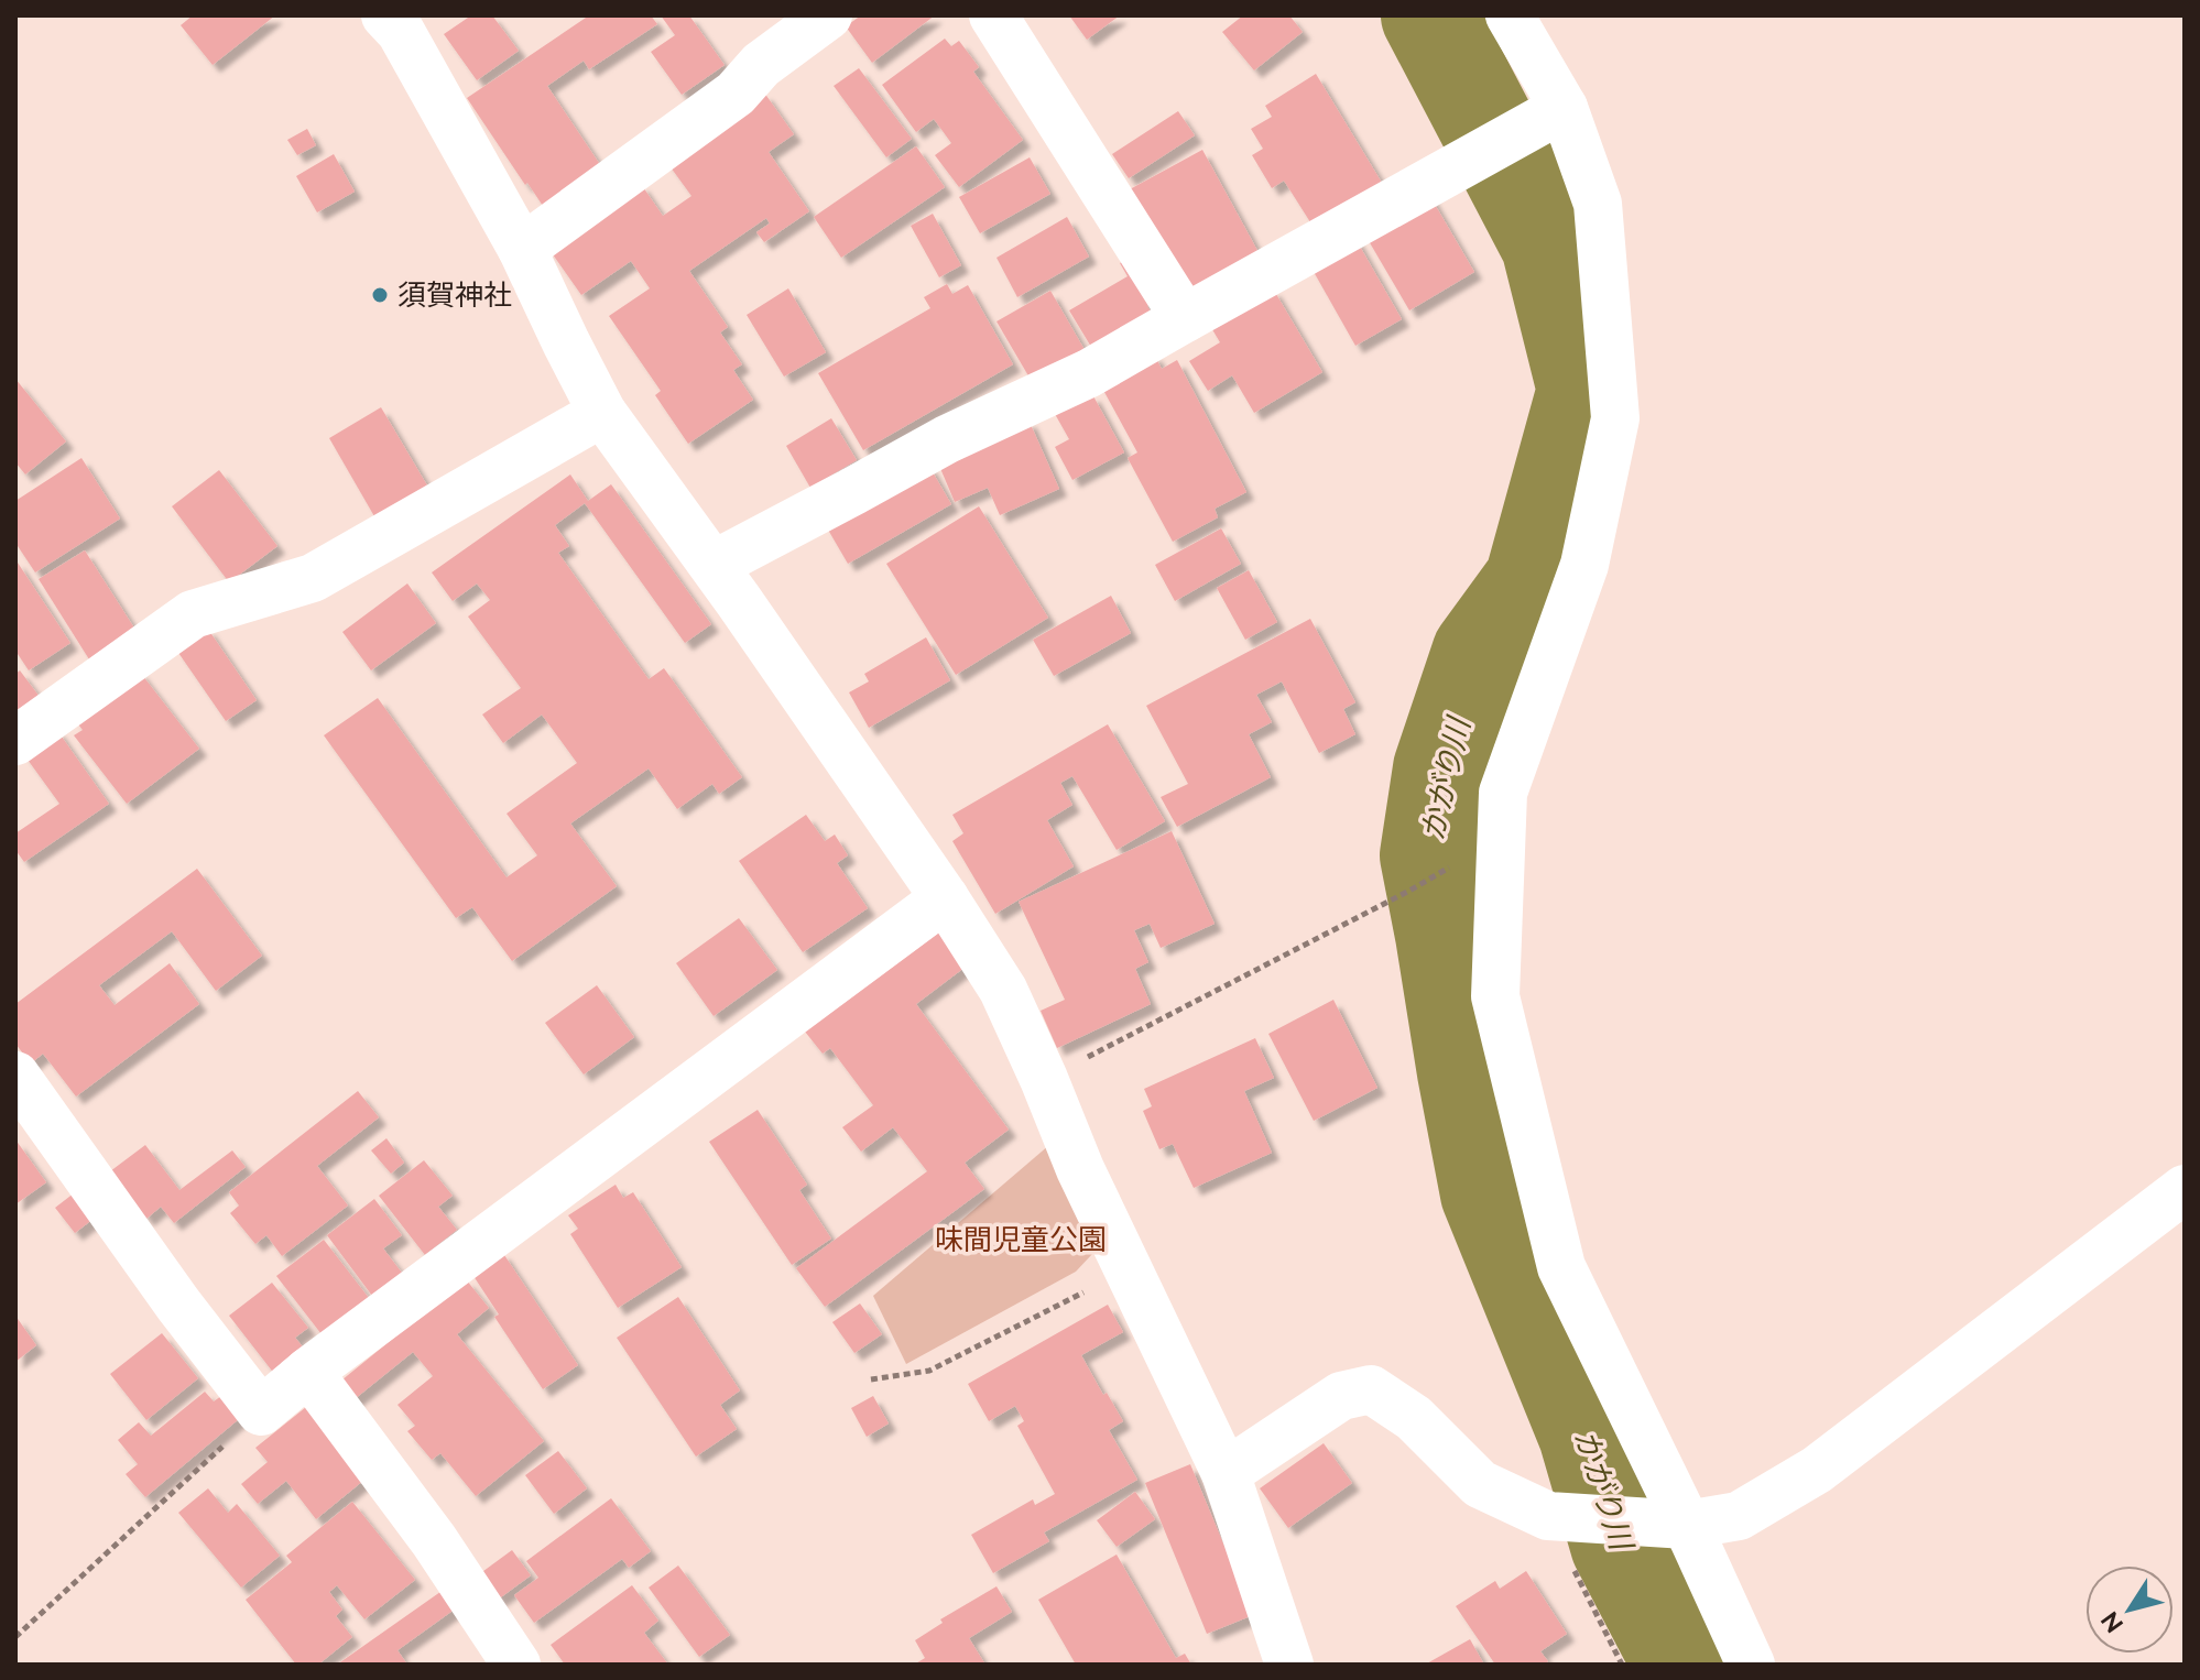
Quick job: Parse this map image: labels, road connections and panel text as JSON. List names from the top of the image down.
{
  "water": ["かがり川"],
  "parks": ["味間児童公園"],
  "places": ["須賀神社"],
  "north": "bottom left"
}
